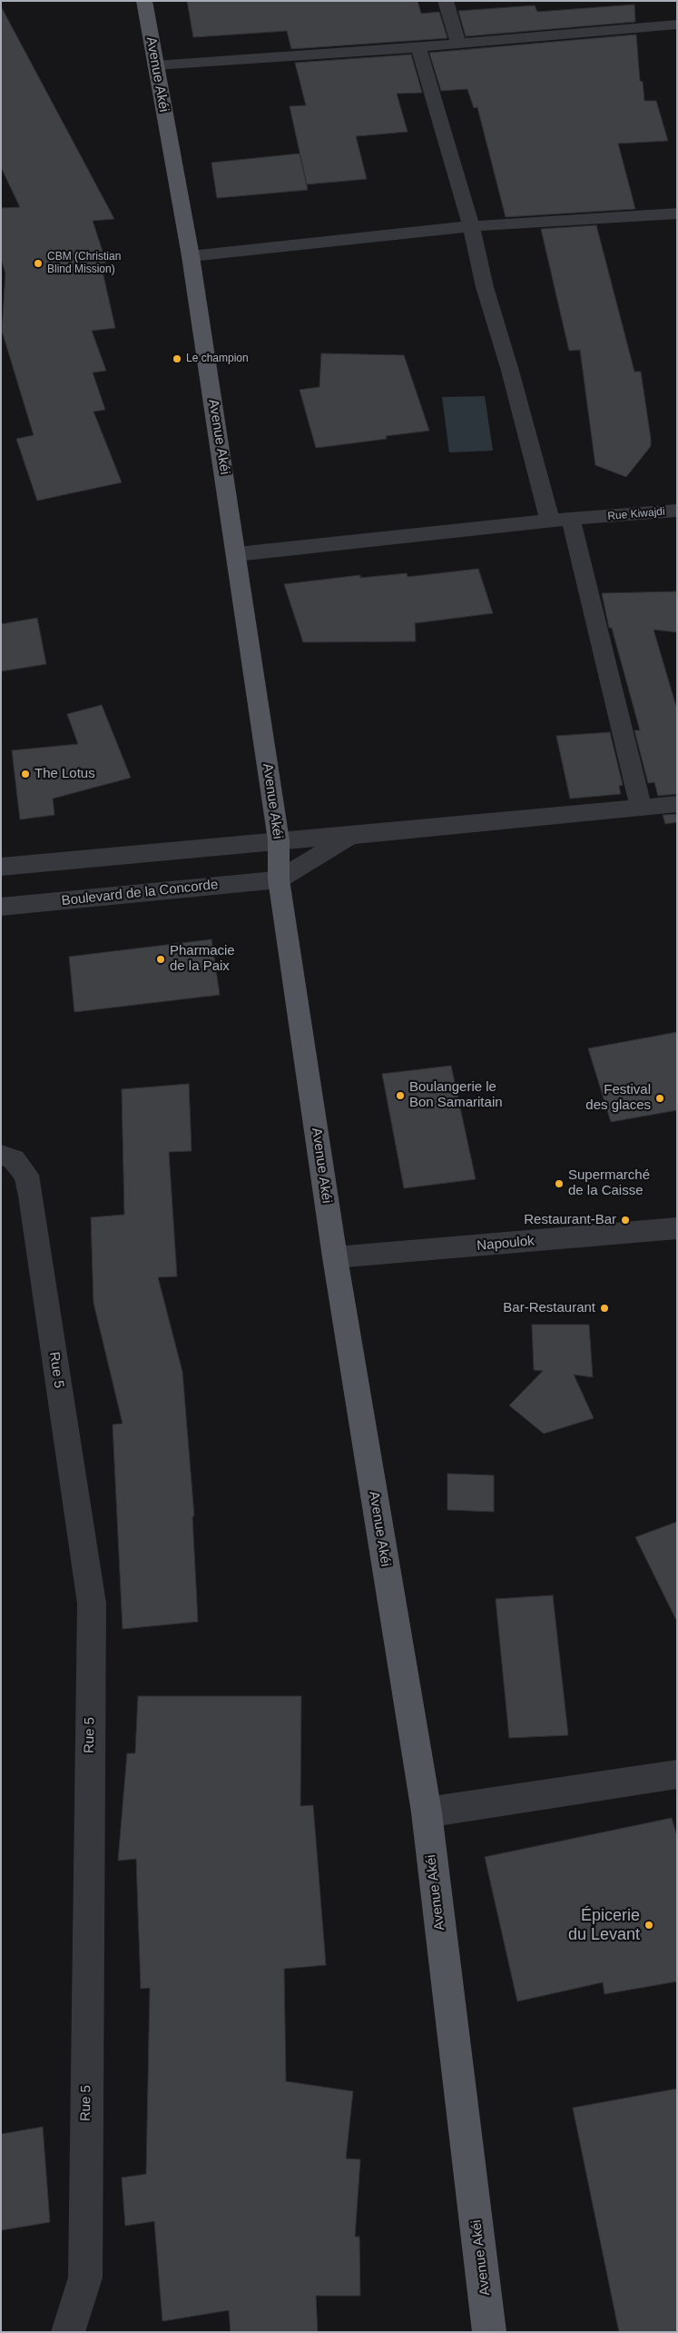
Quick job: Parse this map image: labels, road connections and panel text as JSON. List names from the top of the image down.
{
  "streets": {
    "main road": ["Avenue Akéi"],
    "street": [
      "Rue Kiwajdi",
      "Boulevard de la Concorde",
      "Napoulok",
      "Rue 5"
    ]
  },
  "crossings": [
    ["Avenue Akéi", "Rue Kiwajdi"],
    ["Avenue Akéi", "Boulevard de la Concorde"],
    ["Avenue Akéi", "Napoulok"]
  ],
  "places": [
    "CBM (Christian Blind Mission)",
    "Le champion",
    "The Lotus",
    "Pharmacie de la Paix",
    "Boulangerie le Bon Samaritain",
    "Festival des glaces",
    "Supermarché de la Caisse",
    "Restaurant-Bar",
    "Bar-Restaurant",
    "Épicerie du Levant"
  ]
}
